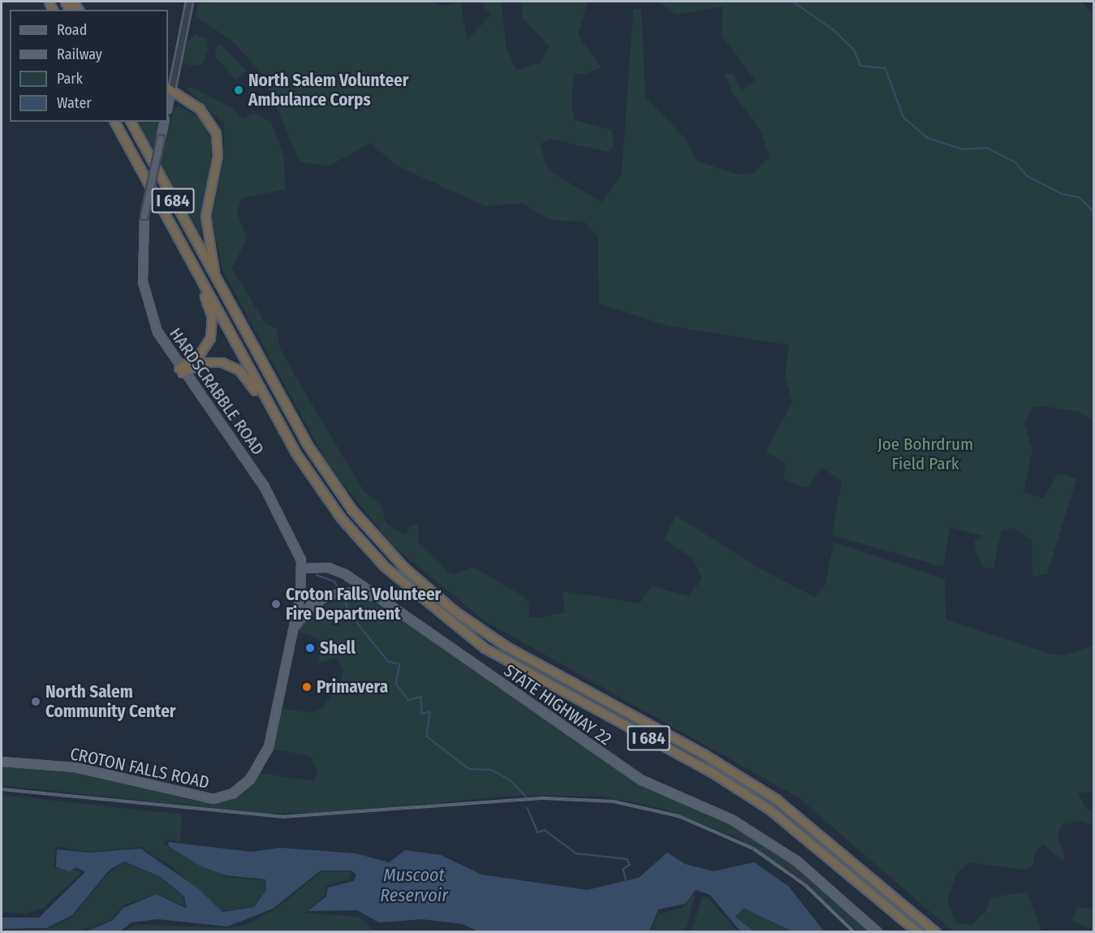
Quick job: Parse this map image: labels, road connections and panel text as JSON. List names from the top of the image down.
{
  "streets": {
    "highway": ["I 684"],
    "main road": ["HARDSCRABBLE ROAD", "STATE HIGHWAY 22", "CROTON FALLS ROAD"]
  },
  "crossings": [
    ["HARDSCRABBLE ROAD", "CROTON FALLS ROAD"]
  ],
  "water": ["Muscoot Reservoir"],
  "parks": ["Joe Bohrdrum Field Park"],
  "places": [
    "North Salem Volunteer Ambulance Corps",
    "Croton Falls Volunteer Fire Department",
    "Shell",
    "Primavera",
    "North Salem Community Center"
  ],
  "legend": [
    "Road",
    "Railway",
    "Park",
    "Water"
  ]
}
